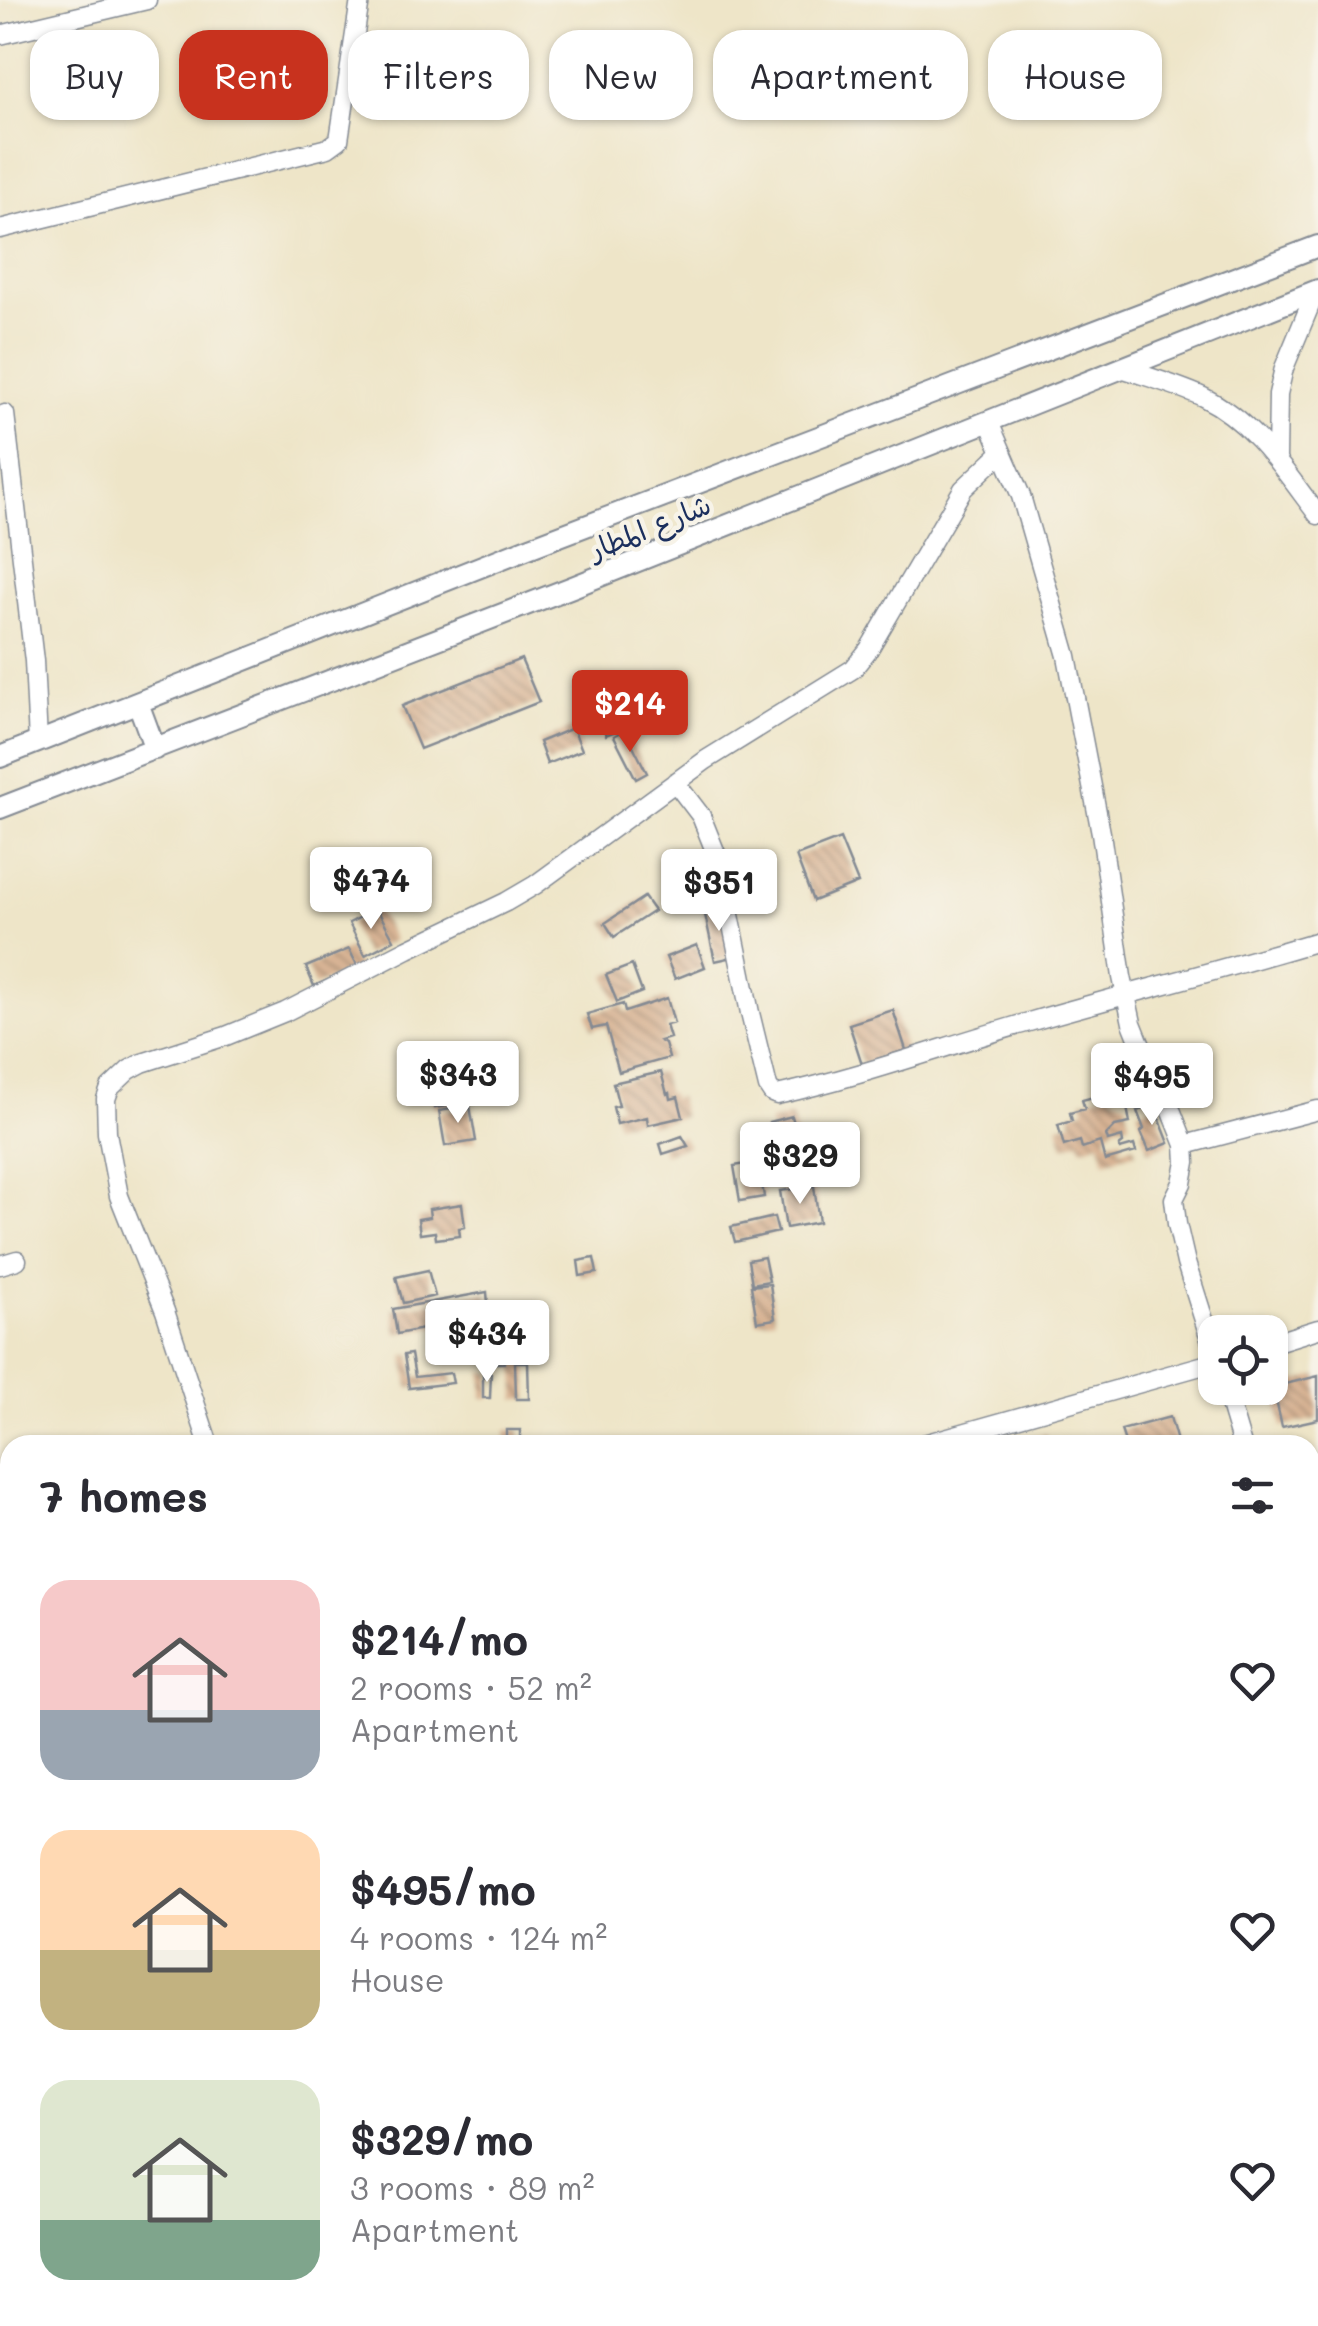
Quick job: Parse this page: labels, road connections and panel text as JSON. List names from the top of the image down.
{
  "streets": {
    "street": ["شارع المطار"]
  },
  "page": {
    "chip": [
      "Buy",
      "Rent",
      "Filters",
      "New",
      "Apartment",
      "House"
    ],
    "price": [
      "$214",
      "$474",
      "$351",
      "$343",
      "$495",
      "$329",
      "$434"
    ],
    "heading": "7 homes",
    "list": [
      {
        "name": "$214/mo",
        "note": "2 rooms · 52 m² · Apartment"
      },
      {
        "name": "$495/mo",
        "note": "4 rooms · 124 m² · House"
      },
      {
        "name": "$329/mo",
        "note": "3 rooms · 89 m² · Apartment"
      }
    ]
  }
}
